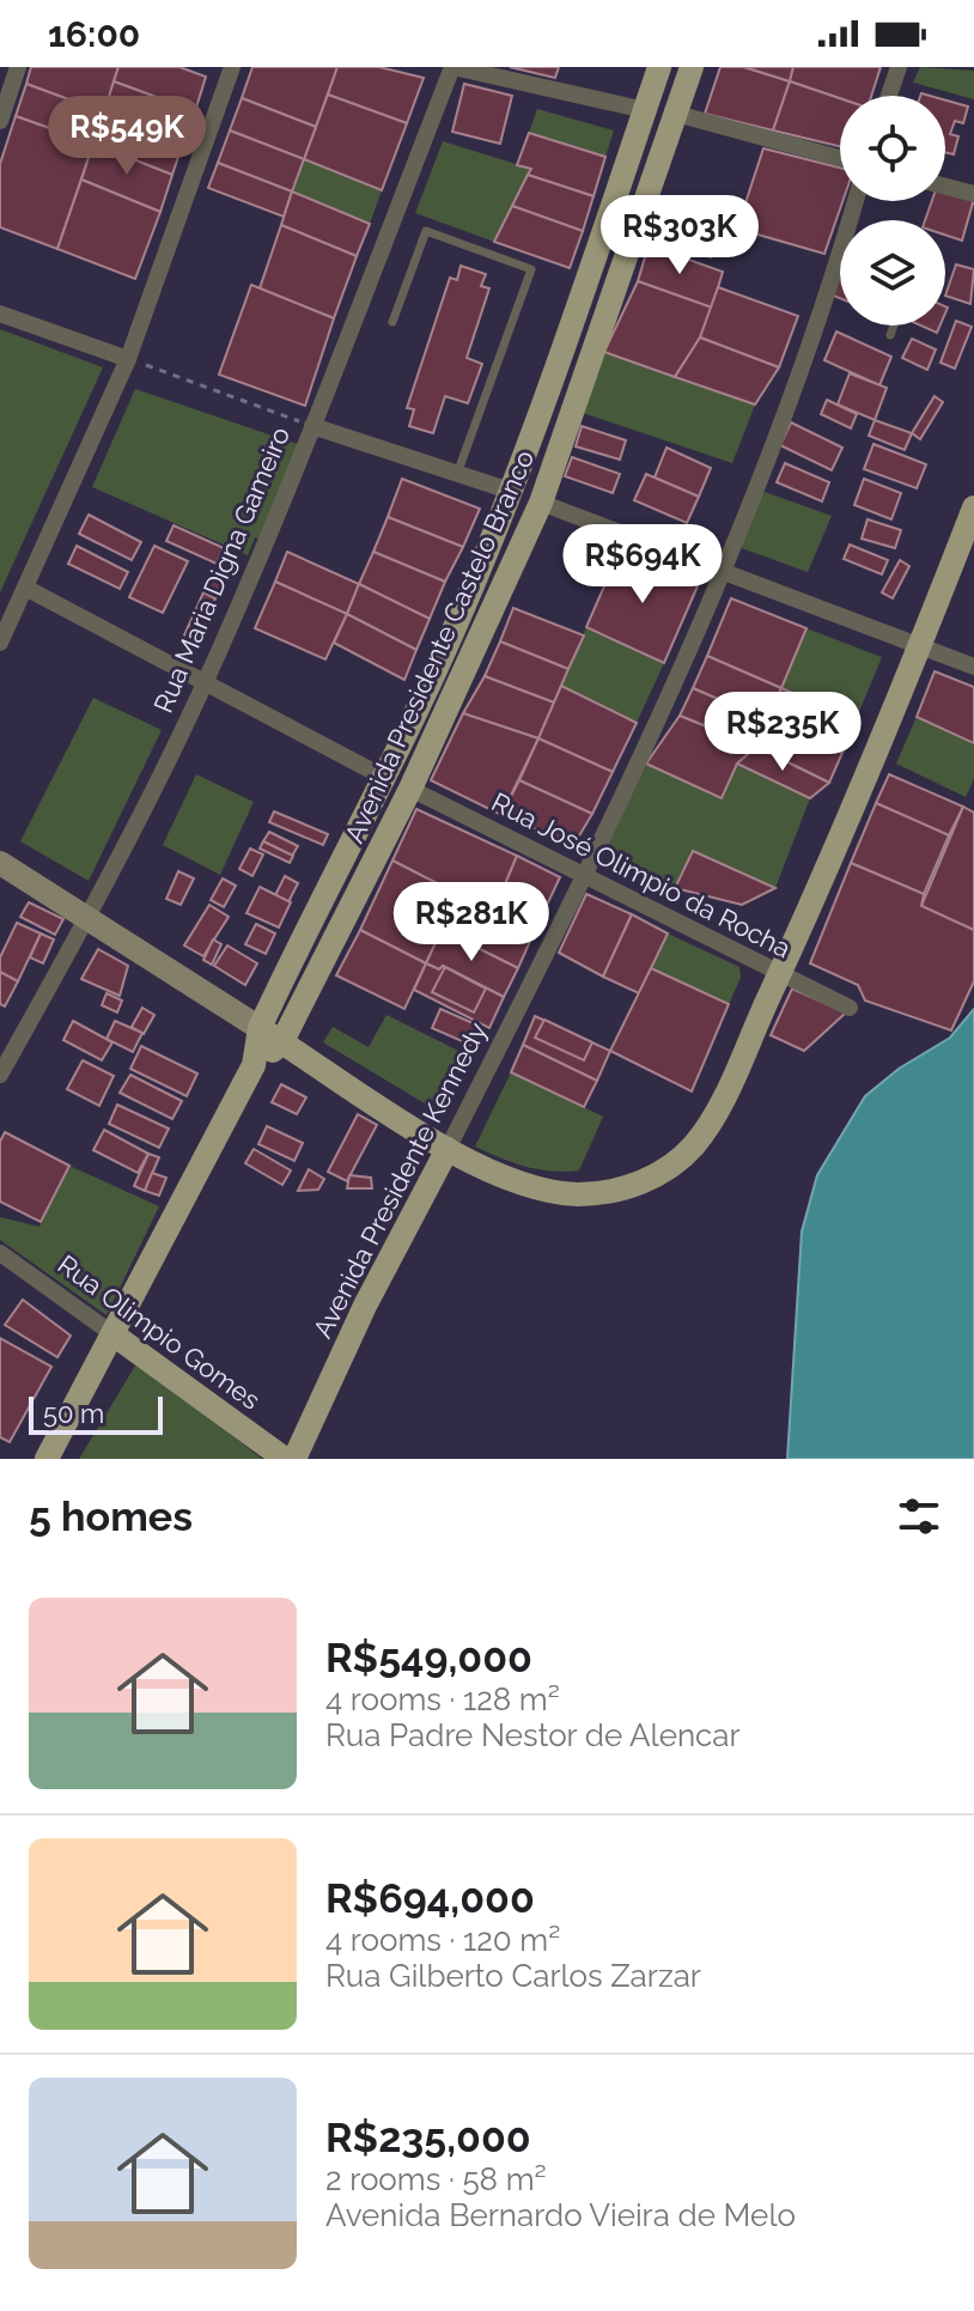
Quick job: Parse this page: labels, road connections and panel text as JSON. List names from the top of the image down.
{
  "streets": {
    "main road": ["Avenida Presidente Castelo Branco", "Avenida Presidente Kennedy", "Rua Olimpio Gomes"],
    "street": ["Rua Maria Digna Gameiro", "Rua José Olimpio da Rocha"]
  },
  "crossings": [
    ["Avenida Presidente Castelo Branco", "Rua José Olimpio da Rocha"],
    ["Avenida Presidente Castelo Branco", "Rua Olimpio Gomes"],
    ["Rua José Olimpio da Rocha", "Avenida Presidente Kennedy"]
  ],
  "scale_bar": "50 m",
  "page": {
    "status": "16:00",
    "price": [
      "R$549K",
      "R$303K",
      "R$694K",
      "R$235K",
      "R$281K"
    ],
    "scale": "50 m",
    "heading": "5 homes",
    "list": [
      {
        "name": "R$549,000",
        "note": "4 rooms · 128 m² · Rua Padre Nestor de Alencar"
      },
      {
        "name": "R$694,000",
        "note": "4 rooms · 120 m² · Rua Gilberto Carlos Zarzar"
      },
      {
        "name": "R$235,000",
        "note": "2 rooms · 58 m² · Avenida Bernardo Vieira de Melo"
      }
    ]
  }
}
